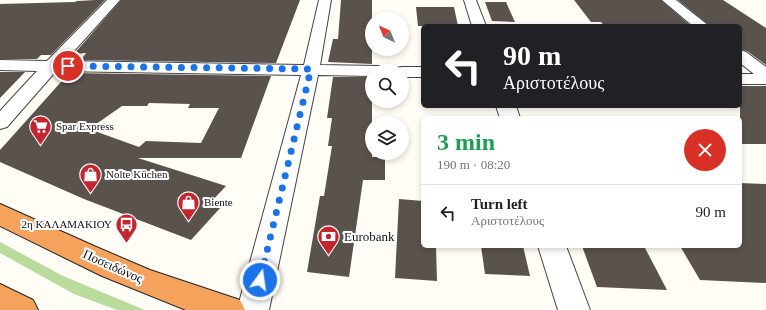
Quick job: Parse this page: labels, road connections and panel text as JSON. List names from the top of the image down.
{
  "streets": {
    "highway": ["Ποσειδώνος"]
  },
  "places": {
    "supermarket": ["Spar Express"],
    "shop": ["Nolte Küchen", "Biente"],
    "bus stop": ["2η ΚΑΛΑΜΑΚΙΟΥ"],
    "bank": ["Eurobank"]
  },
  "north": "top left",
  "page": {
    "turn": ["90 m", "Αριστοτέλους"],
    "heading": ["3 min", "190 m · 08:20"],
    "list": [
      {
        "name": "Turn left",
        "note": "Αριστοτέλους",
        "value": "90 m"
      }
    ]
  }
}
